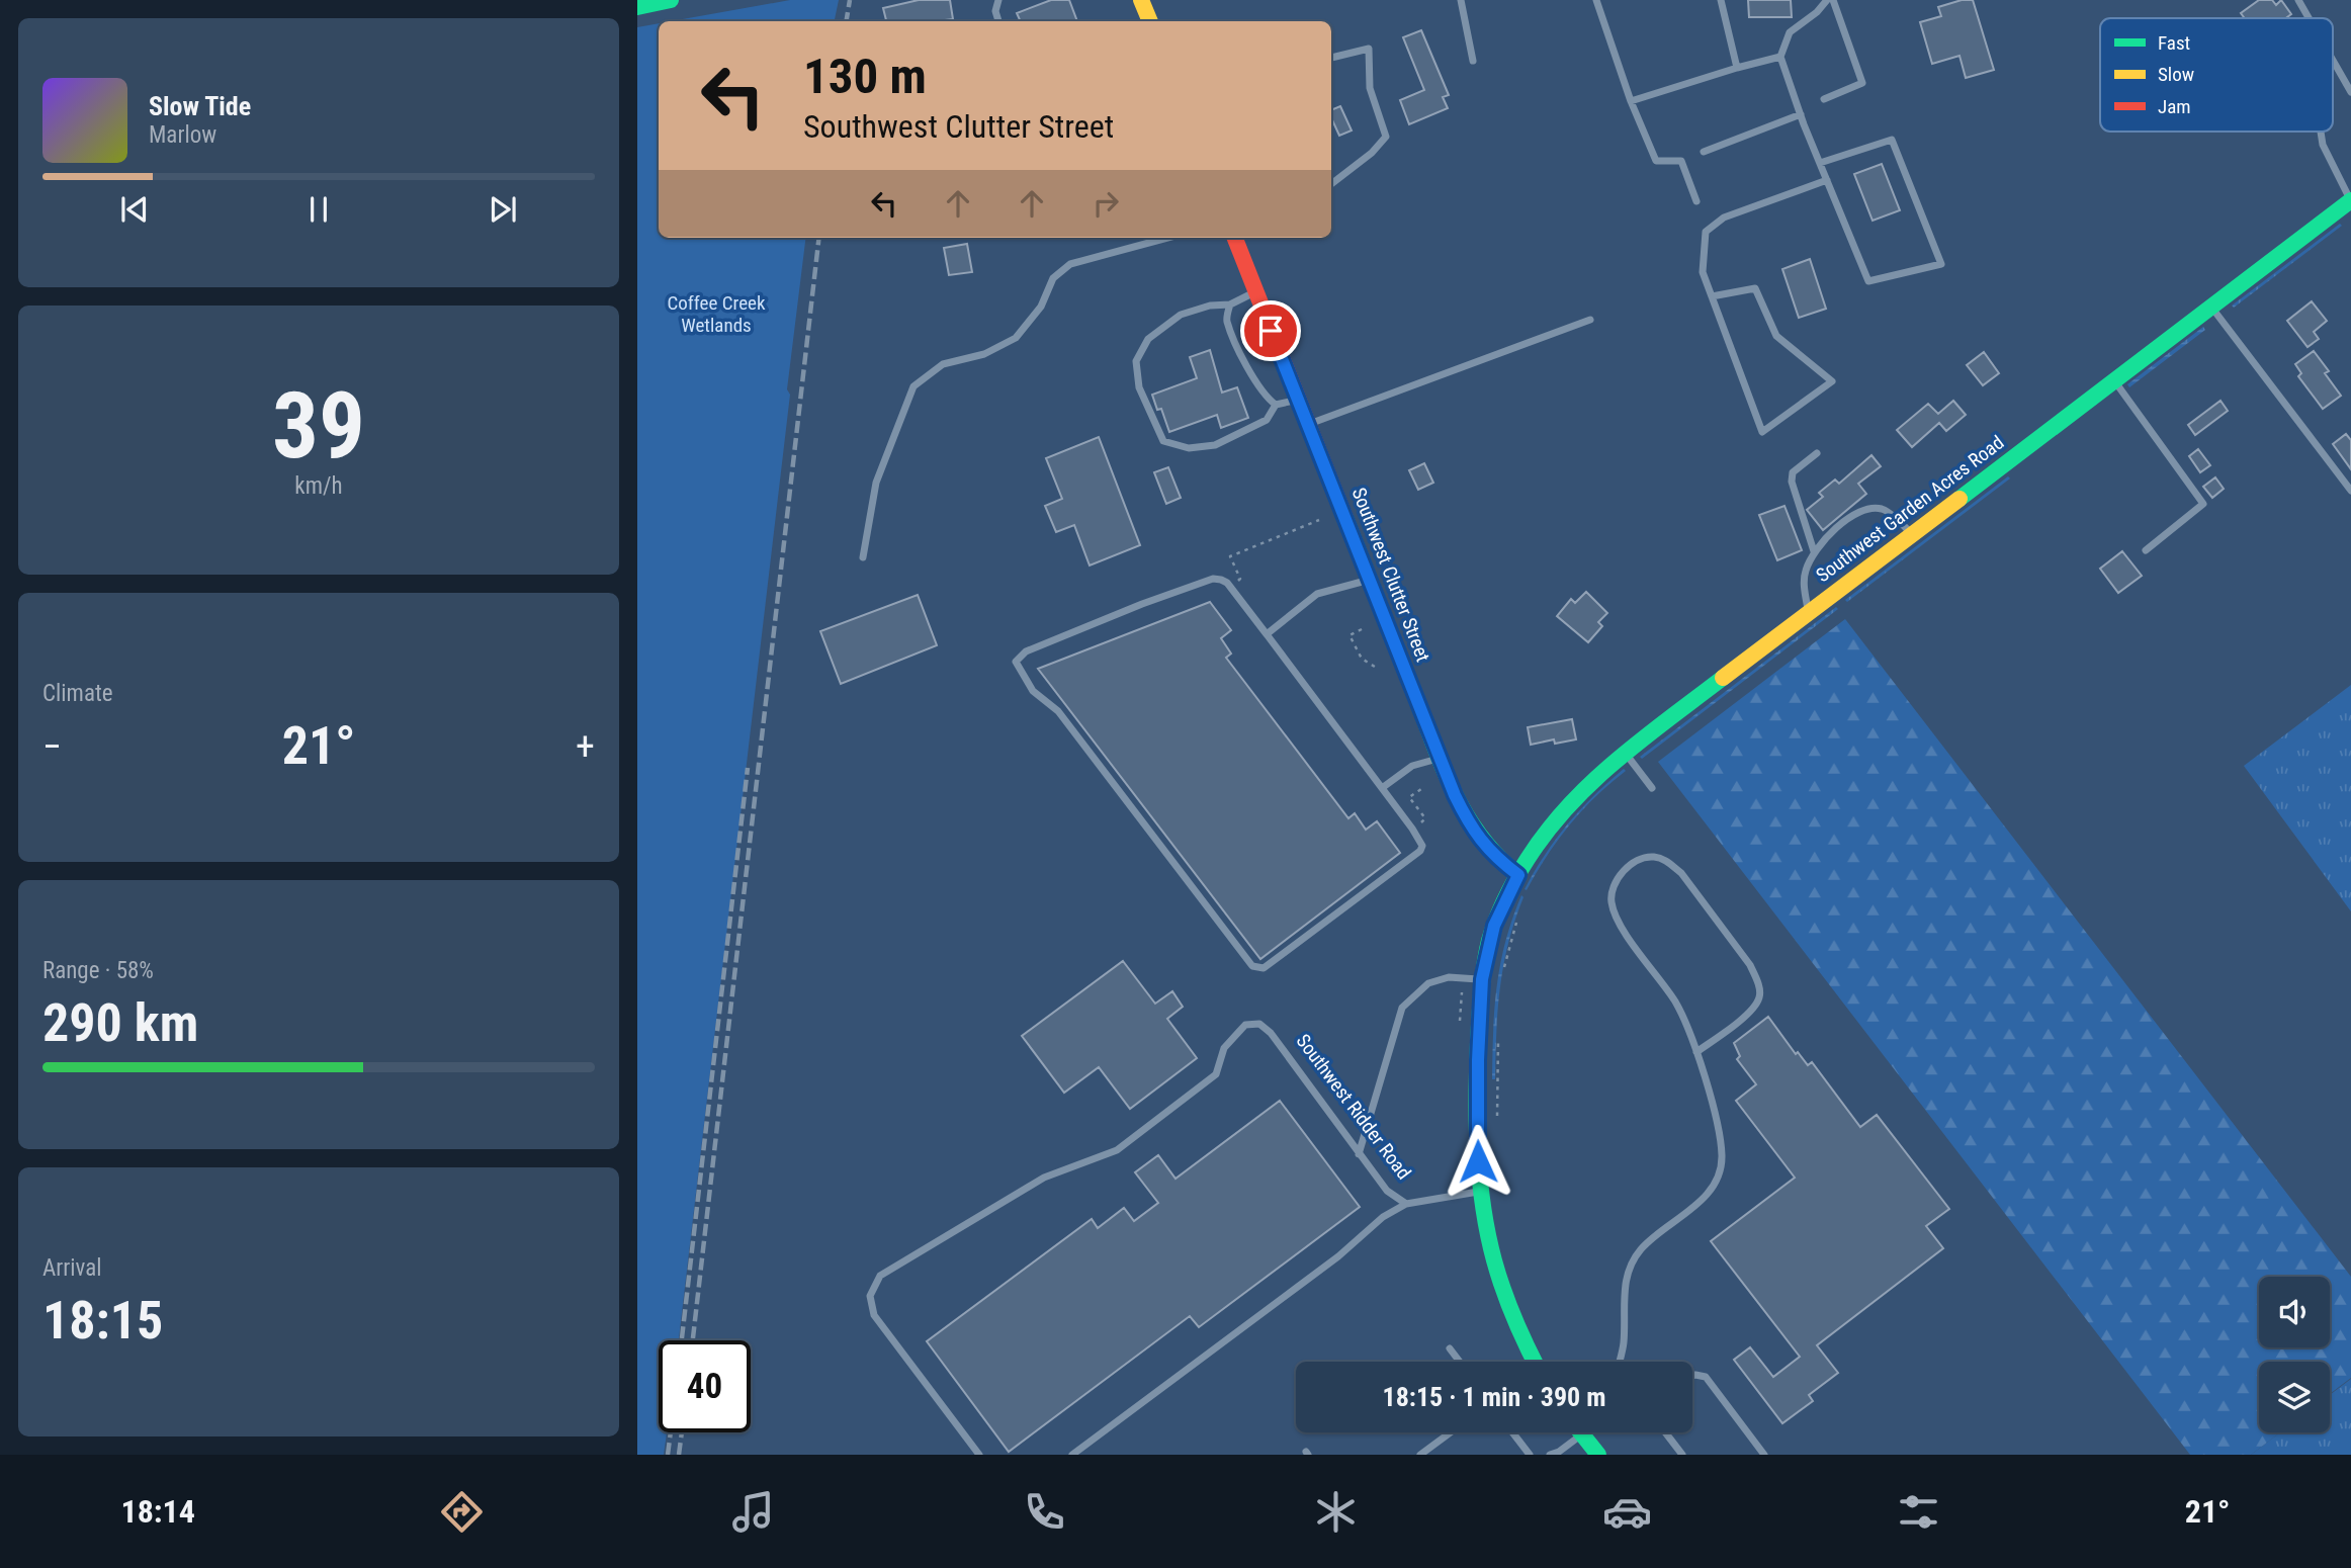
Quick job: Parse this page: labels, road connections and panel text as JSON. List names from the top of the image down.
{
  "streets": {
    "street": ["Southwest Garden Acres Road", "Southwest Clutter Street"],
    "lane": ["Southwest Ridder Road"]
  },
  "crossings": [
    ["Southwest Garden Acres Road", "Southwest Clutter Street"]
  ],
  "parks": ["Coffee Creek Wetlands"],
  "legend": ["Fast", "Slow", "Jam"],
  "page": {
    "turn": ["130 m", "Southwest Clutter Street"],
    "song": ["Slow Tide", "Marlow"],
    "tile": [
      ["39", "km/h"],
      "Climate",
      ["Range · 58%", "290 km"],
      ["Arrival", "18:15"]
    ],
    "heat": ["−", "21°", "+"],
    "limit": "40",
    "trip": "18:15 · 1 min · 390 m",
    "tabs": ["18:14", "21°"]
  }
}
